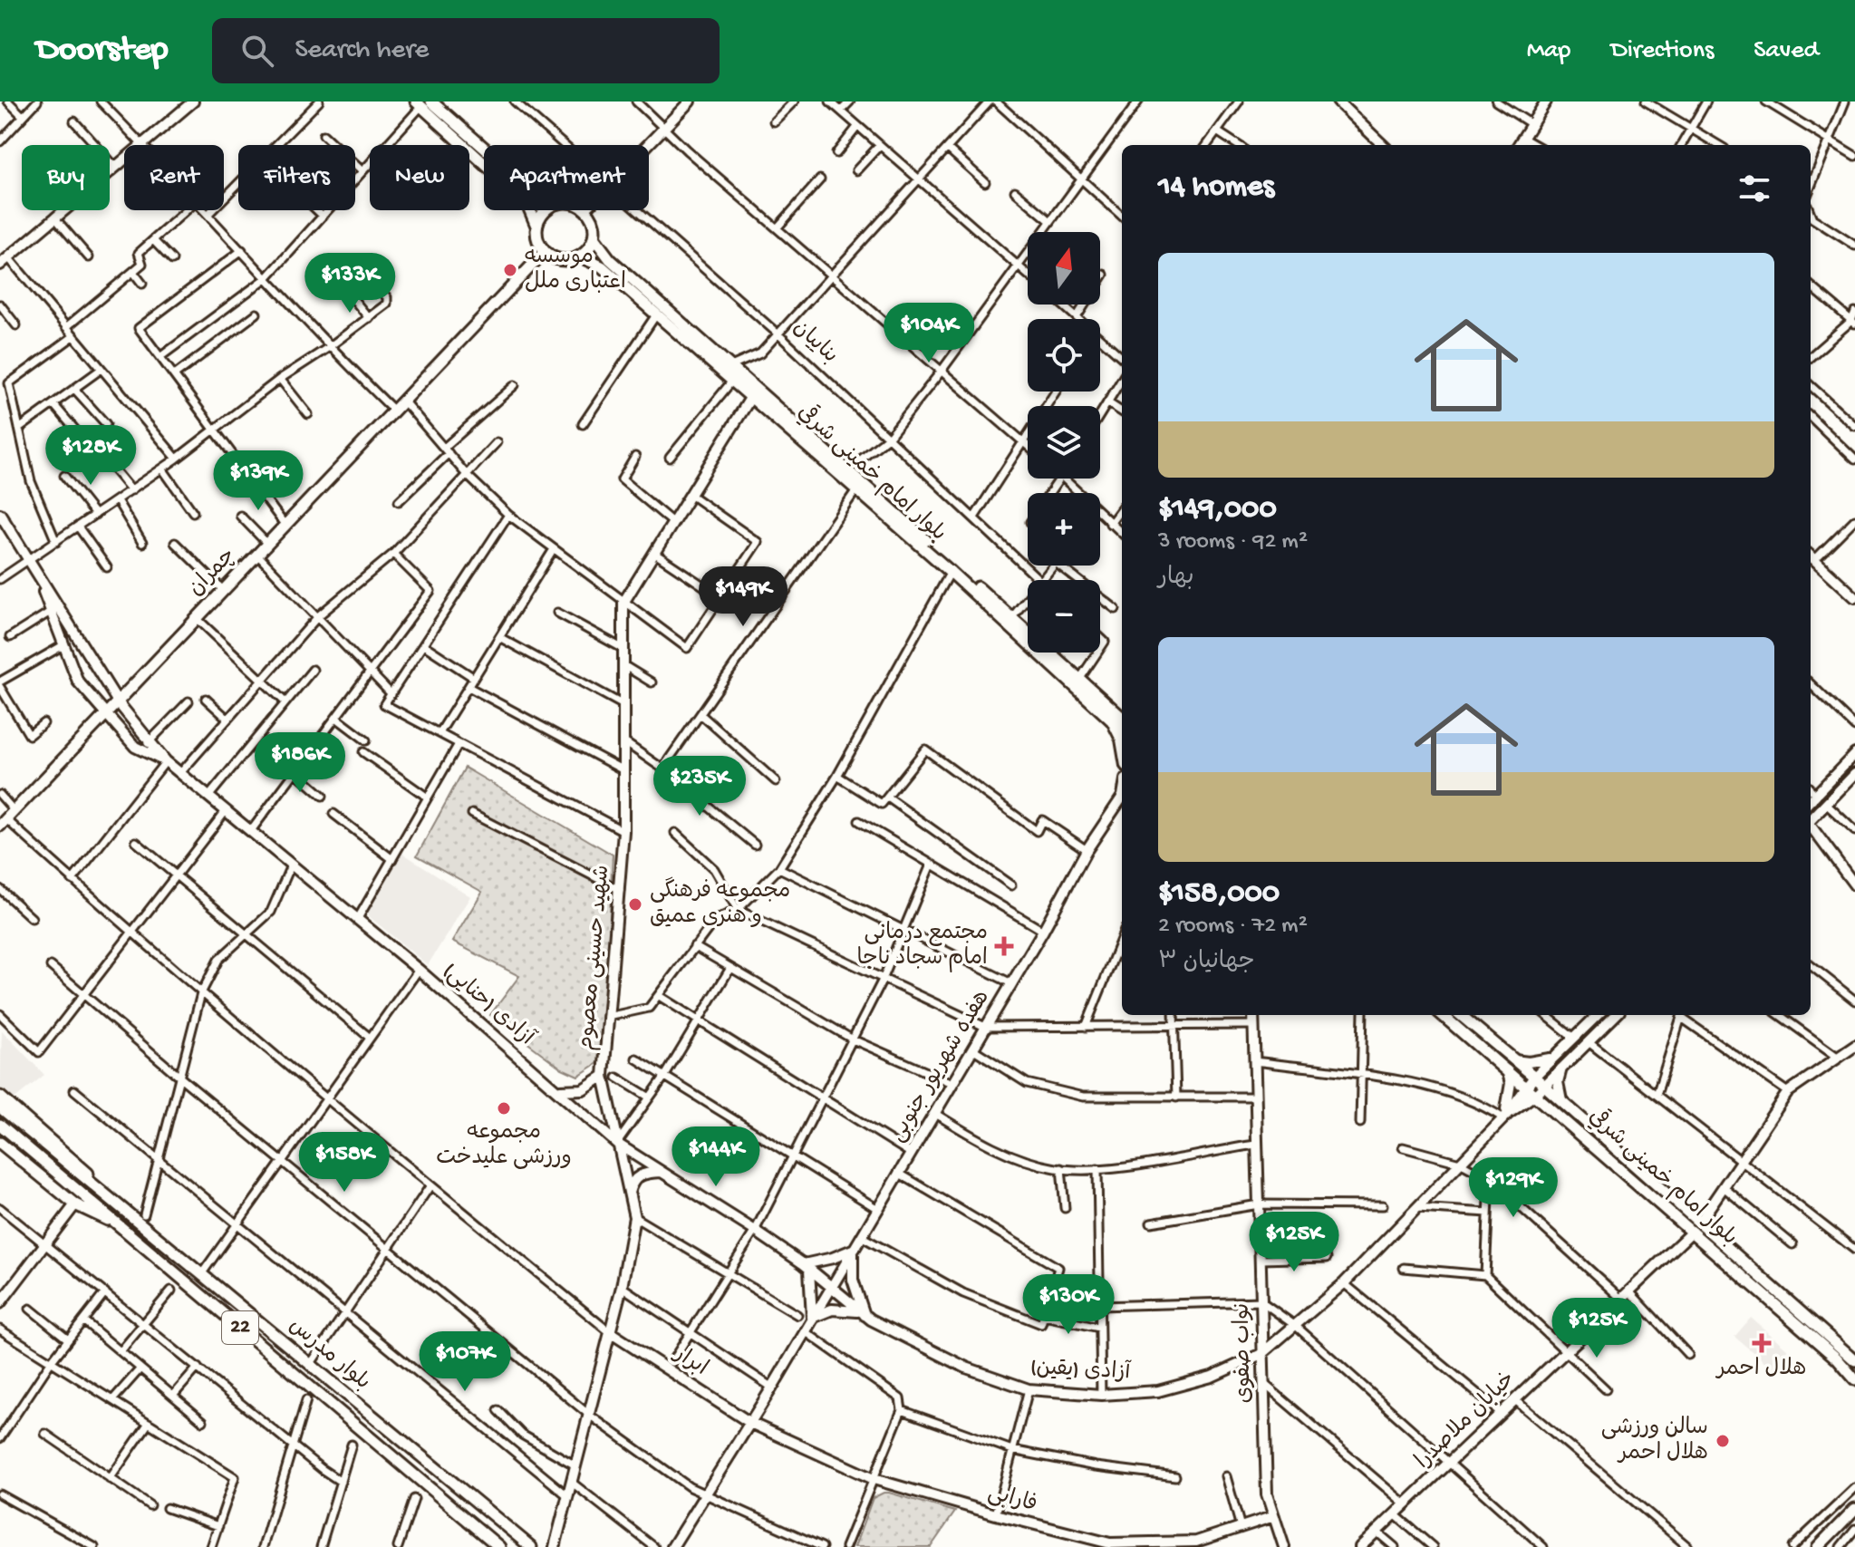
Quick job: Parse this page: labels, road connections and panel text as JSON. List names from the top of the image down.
{
  "streets": {
    "main road": [
      "بلوار امام خمینی شرقي",
      "چمران",
      "شهید حسینی معصوم",
      "آزادی (حنایی)",
      "هفده شهریور جنوبی",
      "22",
      "نواب صفوی",
      "بلوار مدرس",
      "ابرار",
      "آزادی (یقین)",
      "خیابان ملاصدرا",
      "فارابی"
    ],
    "street": ["بناییان"]
  },
  "crossings": [
    ["بلوار امام خمینی شرقي", "خیابان ملاصدرا"],
    ["چمران", "آزادی (حنایی)"],
    ["شهید حسینی معصوم", "آزادی (حنایی)"],
    ["شهید حسینی معصوم", "ابرار"],
    ["آزادی (حنایی)", "هفده شهریور جنوبی"],
    ["آزادی (حنایی)", "آزادی (یقین)"],
    ["هفده شهریور جنوبی", "ابرار"],
    ["هفده شهریور جنوبی", "آزادی (یقین)"],
    ["هفده شهریور جنوبی", "فارابی"],
    ["نواب صفوی", "آزادی (یقین)"],
    ["نواب صفوی", "فارابی"],
    ["ابرار", "فارابی"]
  ],
  "places": {
    "other": [
      "موسسه اعتباری ملل",
      "مجموعه فرهنگی و هنری عمیق",
      "مجموعه ورزشی علیدخت",
      "سالن ورزشی هلال احمر"
    ],
    "health": ["مجتمع درمانی امام سجاد ناجا", "هلال احمر"]
  },
  "north": "top",
  "page": {
    "header": "Doorstep",
    "search": "Search here",
    "nav": ["Map", "Directions", "Saved"],
    "chip": [
      "Buy",
      "Rent",
      "Filters",
      "New",
      "Apartment"
    ],
    "heading": "14 homes",
    "map_buttons": ["+", "−"],
    "list": [
      {
        "name": "$149,000",
        "note": "3 rooms · 92 m² · بهار"
      },
      {
        "name": "$158,000",
        "note": "2 rooms · 72 m² · جهانیان ۳"
      }
    ],
    "price": [
      "$133K",
      "$104K",
      "$128K",
      "$139K",
      "$149K",
      "$186K",
      "$235K",
      "$144K",
      "$158K",
      "$129K",
      "$125K",
      "$130K",
      "$125K",
      "$107K"
    ]
  }
}
